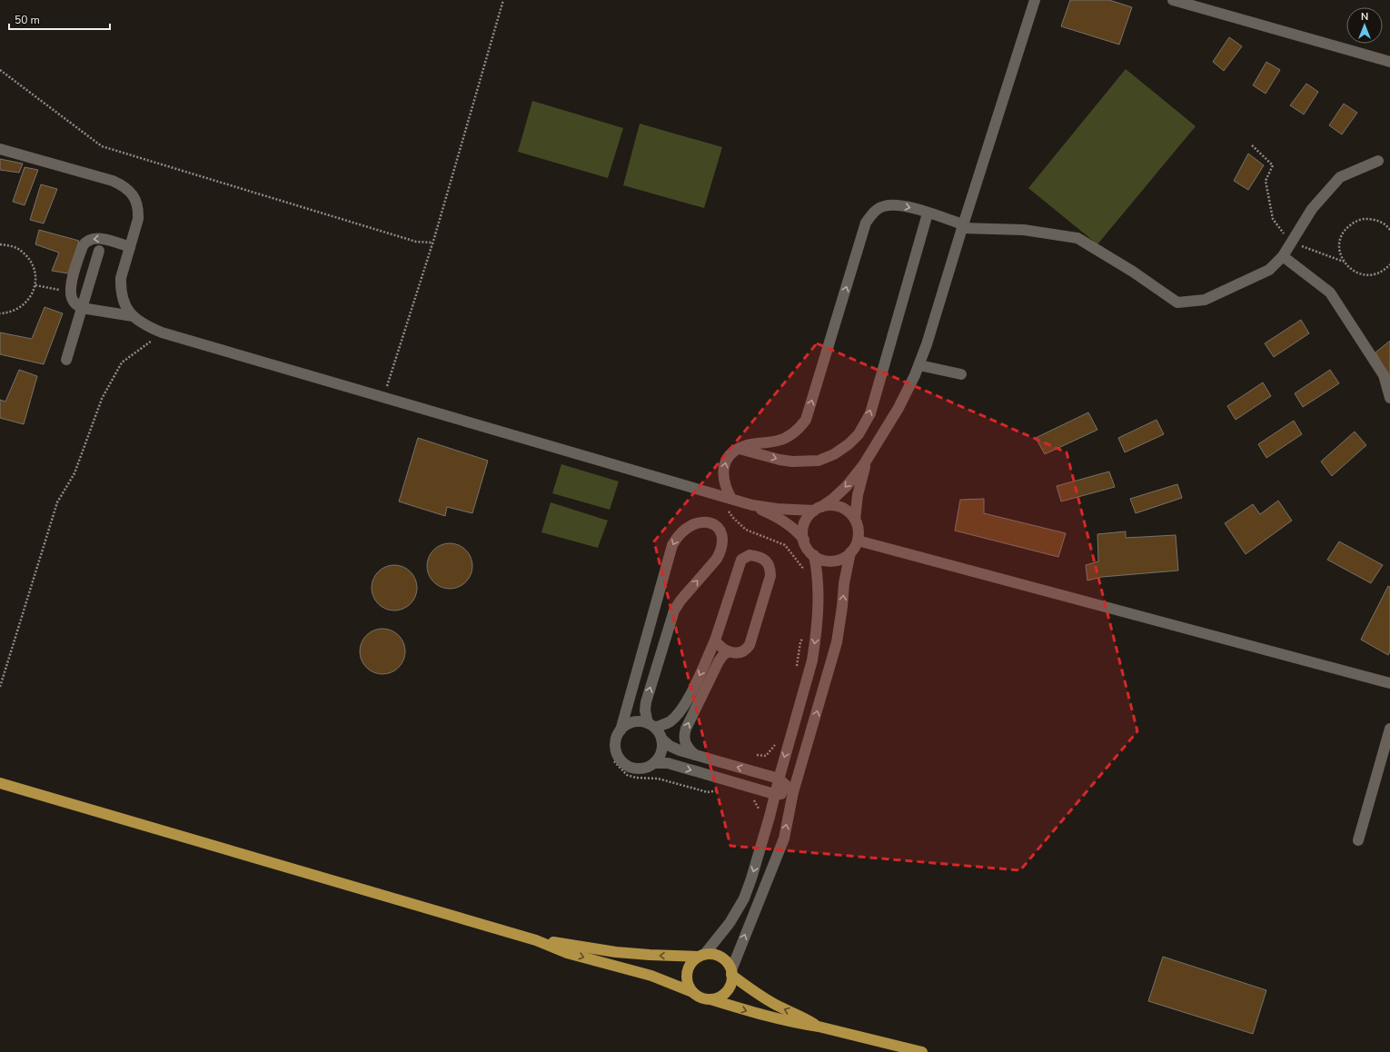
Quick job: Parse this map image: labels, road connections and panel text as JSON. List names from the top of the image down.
{
  "scale_bar": "50 m",
  "north": "top"
}
